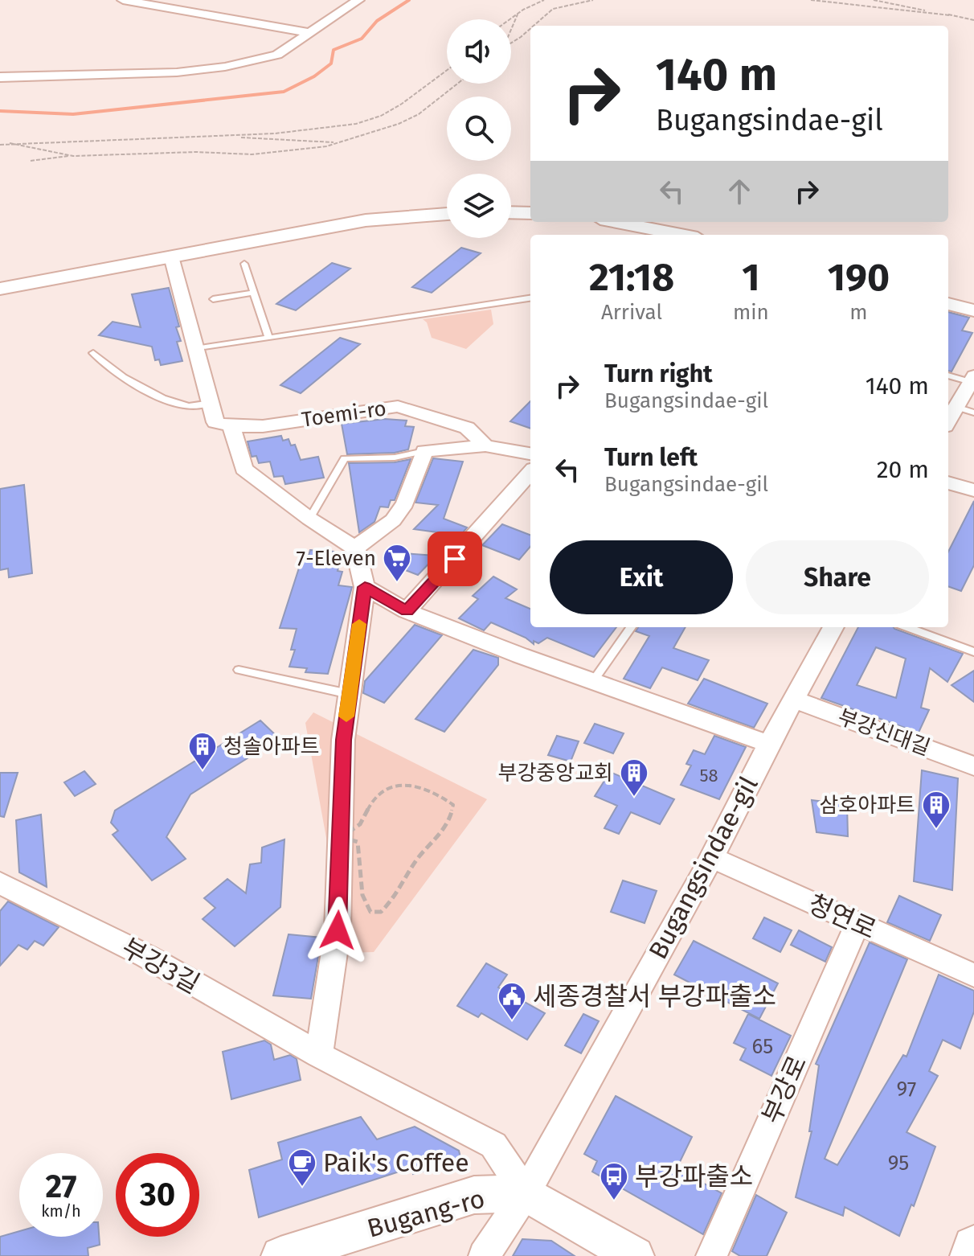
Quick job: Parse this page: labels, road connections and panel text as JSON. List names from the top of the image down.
{
  "streets": {
    "street": [
      "Toemi-ro",
      "부강신대길",
      "Bugangsindae-gil",
      "청연로",
      "부강3길",
      "부강로",
      "Bugang-ro"
    ]
  },
  "crossings": [
    ["부강신대길", "Bugangsindae-gil"],
    ["Bugangsindae-gil", "청연로"],
    ["Bugangsindae-gil", "Bugang-ro"],
    ["청연로", "부강로"]
  ],
  "places": {
    "supermarket": ["7-Eleven"],
    "building": ["청솔아파트", "부강중앙교회", "삼호아파트"],
    "public building": ["세종경찰서 부강파출소"],
    "cafe": ["Paik's Coffee"],
    "bus stop": ["부강파출소"]
  },
  "house_numbers": [
    "58",
    "65",
    "97",
    "95"
  ],
  "page": {
    "turn": ["140 m", "Bugangsindae-gil"],
    "eta": [
      "21:18",
      "Arrival",
      "1",
      "min",
      "190",
      "m"
    ],
    "list": [
      {
        "name": "Turn right",
        "note": "Bugangsindae-gil",
        "value": "140 m"
      },
      {
        "name": "Turn left",
        "note": "Bugangsindae-gil",
        "value": "20 m"
      }
    ],
    "buttons": ["Exit", "Share"],
    "speed": "27 km/h",
    "limit": "30"
  }
}
